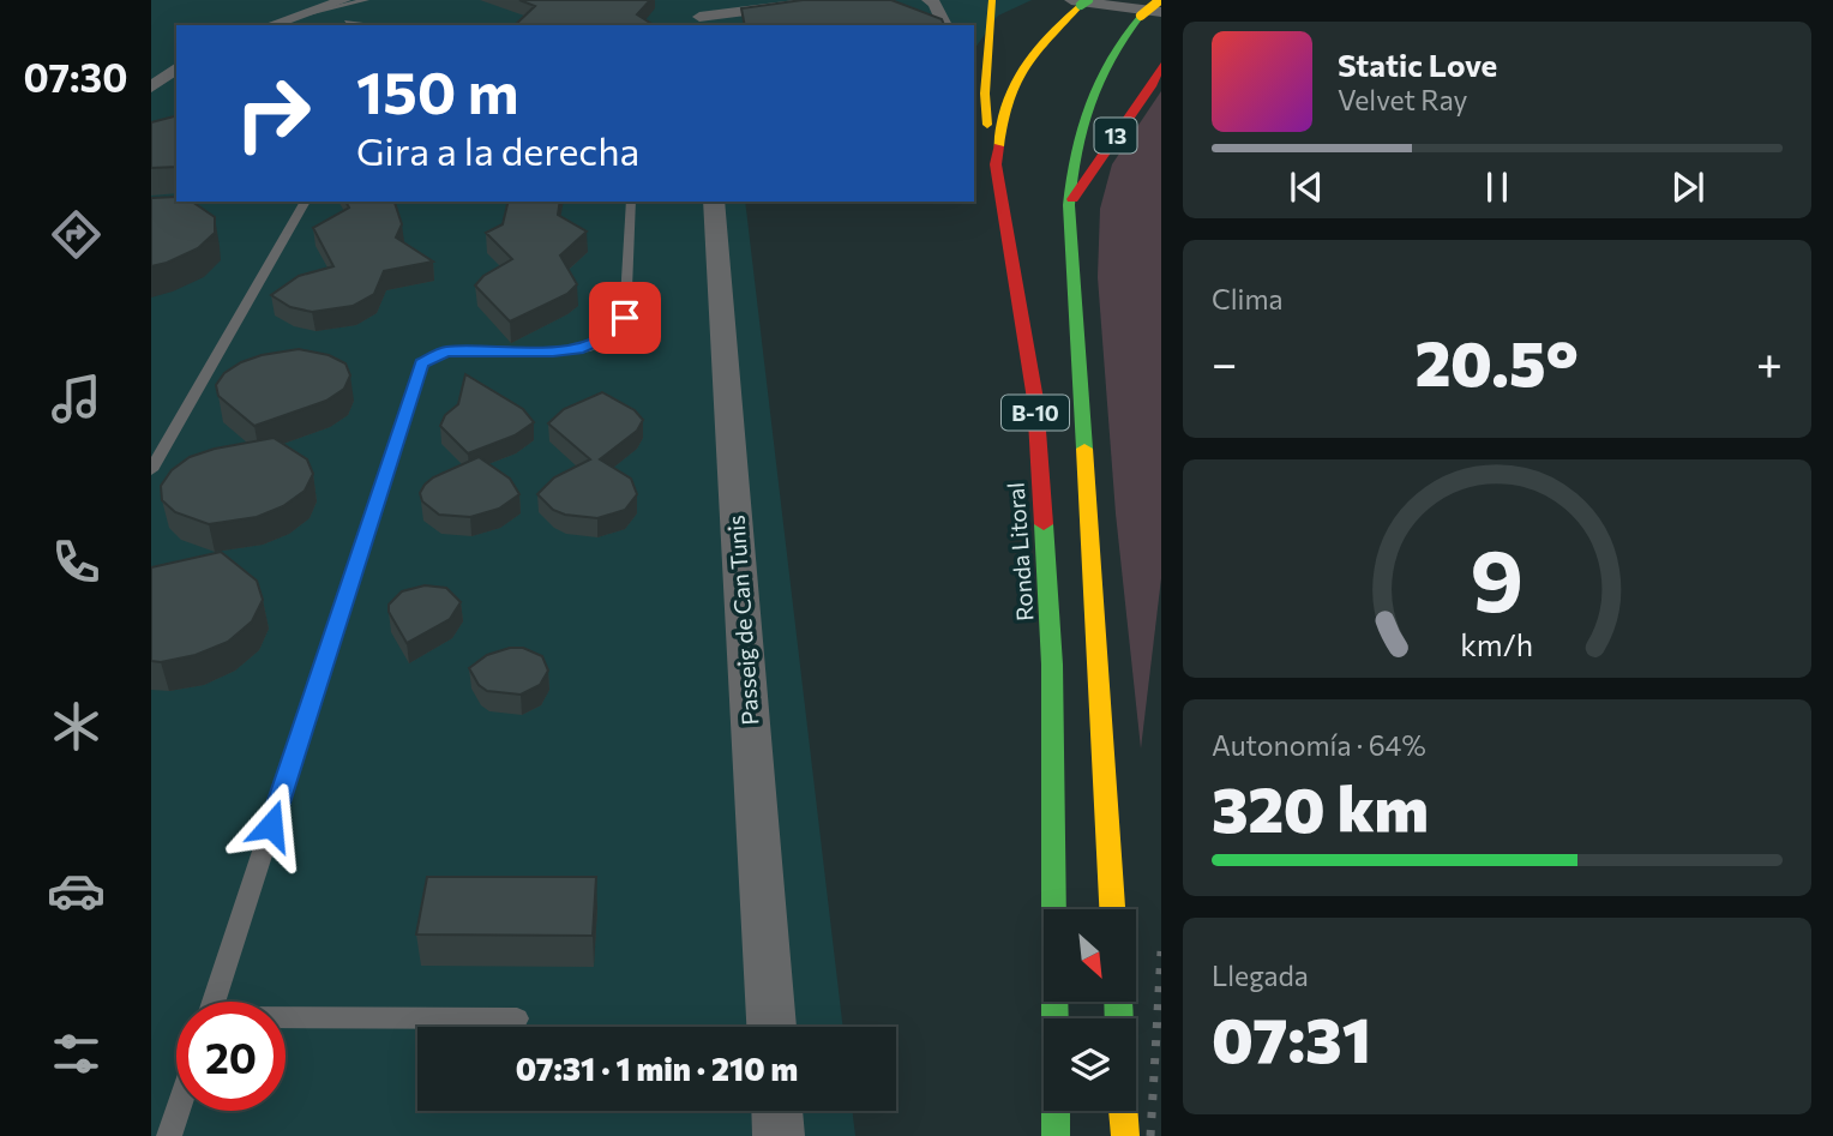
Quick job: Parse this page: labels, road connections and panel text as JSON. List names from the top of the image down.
{
  "streets": {
    "highway": ["13", "B-10", "Ronda Litoral"],
    "street": ["Passeig de Can Tunis"]
  },
  "crossings": [
    ["13", "B-10"]
  ],
  "north": "bottom right",
  "page": {
    "tabs": "07:30",
    "turn": ["150 m", "Gira a la derecha"],
    "song": ["Static Love", "Velvet Ray"],
    "tile": [
      "Clima",
      ["Autonomía · 64%", "320 km"],
      ["Llegada", "07:31"]
    ],
    "heat": ["−", "20.5°", "+"],
    "limit": "20",
    "trip": "07:31 · 1 min · 210 m",
    "gauge": ["9", "km/h"]
  }
}
